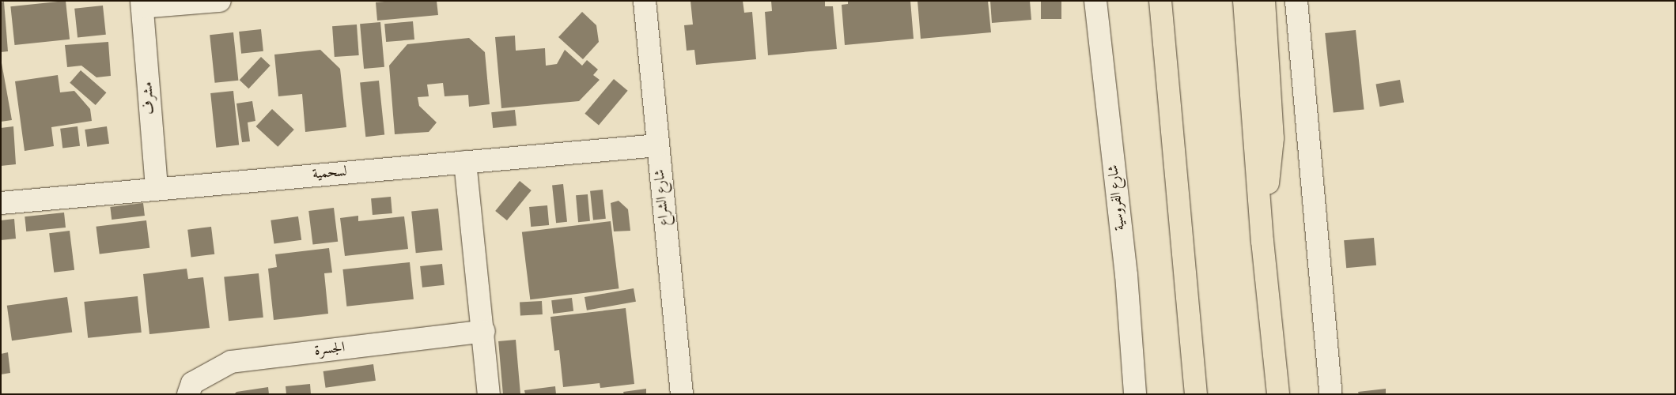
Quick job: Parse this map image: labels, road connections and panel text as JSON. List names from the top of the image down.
{
  "streets": {
    "street": [
      "مشرف",
      "لسحمية",
      "شارع الشراع",
      "شارع الفروسية",
      "الجسرة"
    ]
  },
  "crossings": [
    ["مشرف", "لسحمية"],
    ["لسحمية", "شارع الشراع"]
  ]
}
